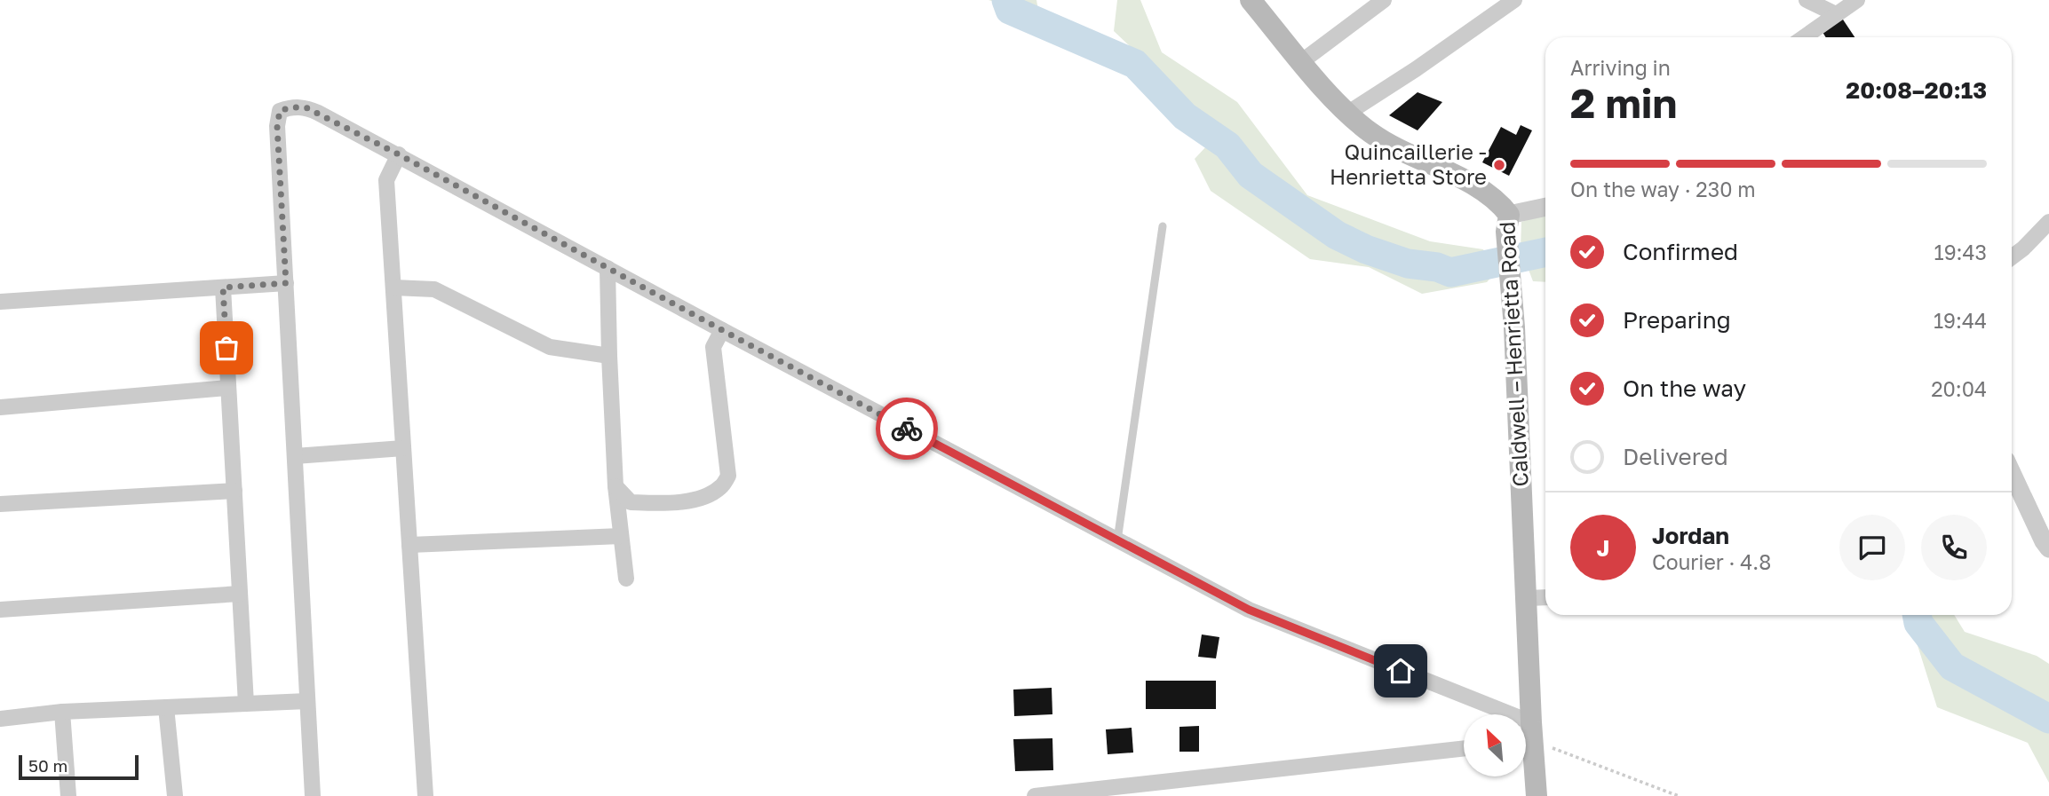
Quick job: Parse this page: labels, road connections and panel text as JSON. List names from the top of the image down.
{
  "streets": {
    "main road": ["Caldwell – Henrietta Road"]
  },
  "places": ["Quincaillerie - Henrietta Store"],
  "scale_bar": "50 m",
  "north": "top left",
  "page": {
    "heading": ["2 min", "Arriving in", "20:08–20:13"],
    "panel": ["Jordan", "Courier · 4.8"],
    "bar": "On the way · 230 m",
    "list": [
      ["Confirmed", "19:43"],
      ["Preparing", "19:44"],
      ["On the way", "20:04"],
      "Delivered"
    ],
    "round": "J",
    "scale": "50 m"
  }
}
